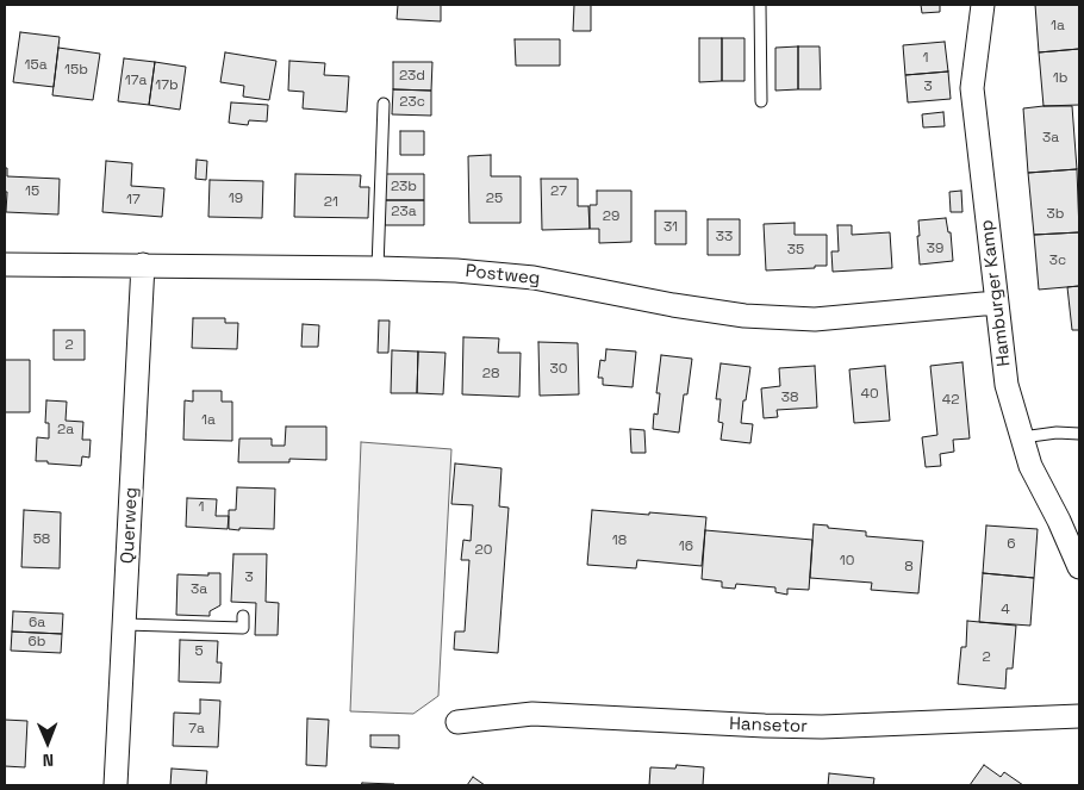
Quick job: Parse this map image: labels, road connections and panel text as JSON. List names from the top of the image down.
{
  "streets": {
    "street": [
      "Postweg",
      "Hamburger Kamp",
      "Querweg",
      "Hansetor"
    ]
  },
  "crossings": [
    ["Postweg", "Hamburger Kamp"],
    ["Postweg", "Querweg"]
  ],
  "house_numbers": [
    "1a",
    "1",
    "15a",
    "15b",
    "23d",
    "1b",
    "17a",
    "17b",
    "3",
    "23c",
    "3a",
    "23b",
    "15",
    "27",
    "19",
    "25",
    "17",
    "21",
    "23a",
    "3b",
    "29",
    "31",
    "33",
    "39",
    "35",
    "3c",
    "2",
    "30",
    "28",
    "40",
    "38",
    "42",
    "1a",
    "2a",
    "1",
    "58",
    "18",
    "6",
    "16",
    "20",
    "10",
    "8",
    "3",
    "3a",
    "4",
    "6a",
    "6b",
    "5",
    "2",
    "7a"
  ],
  "north": "bottom"
}
